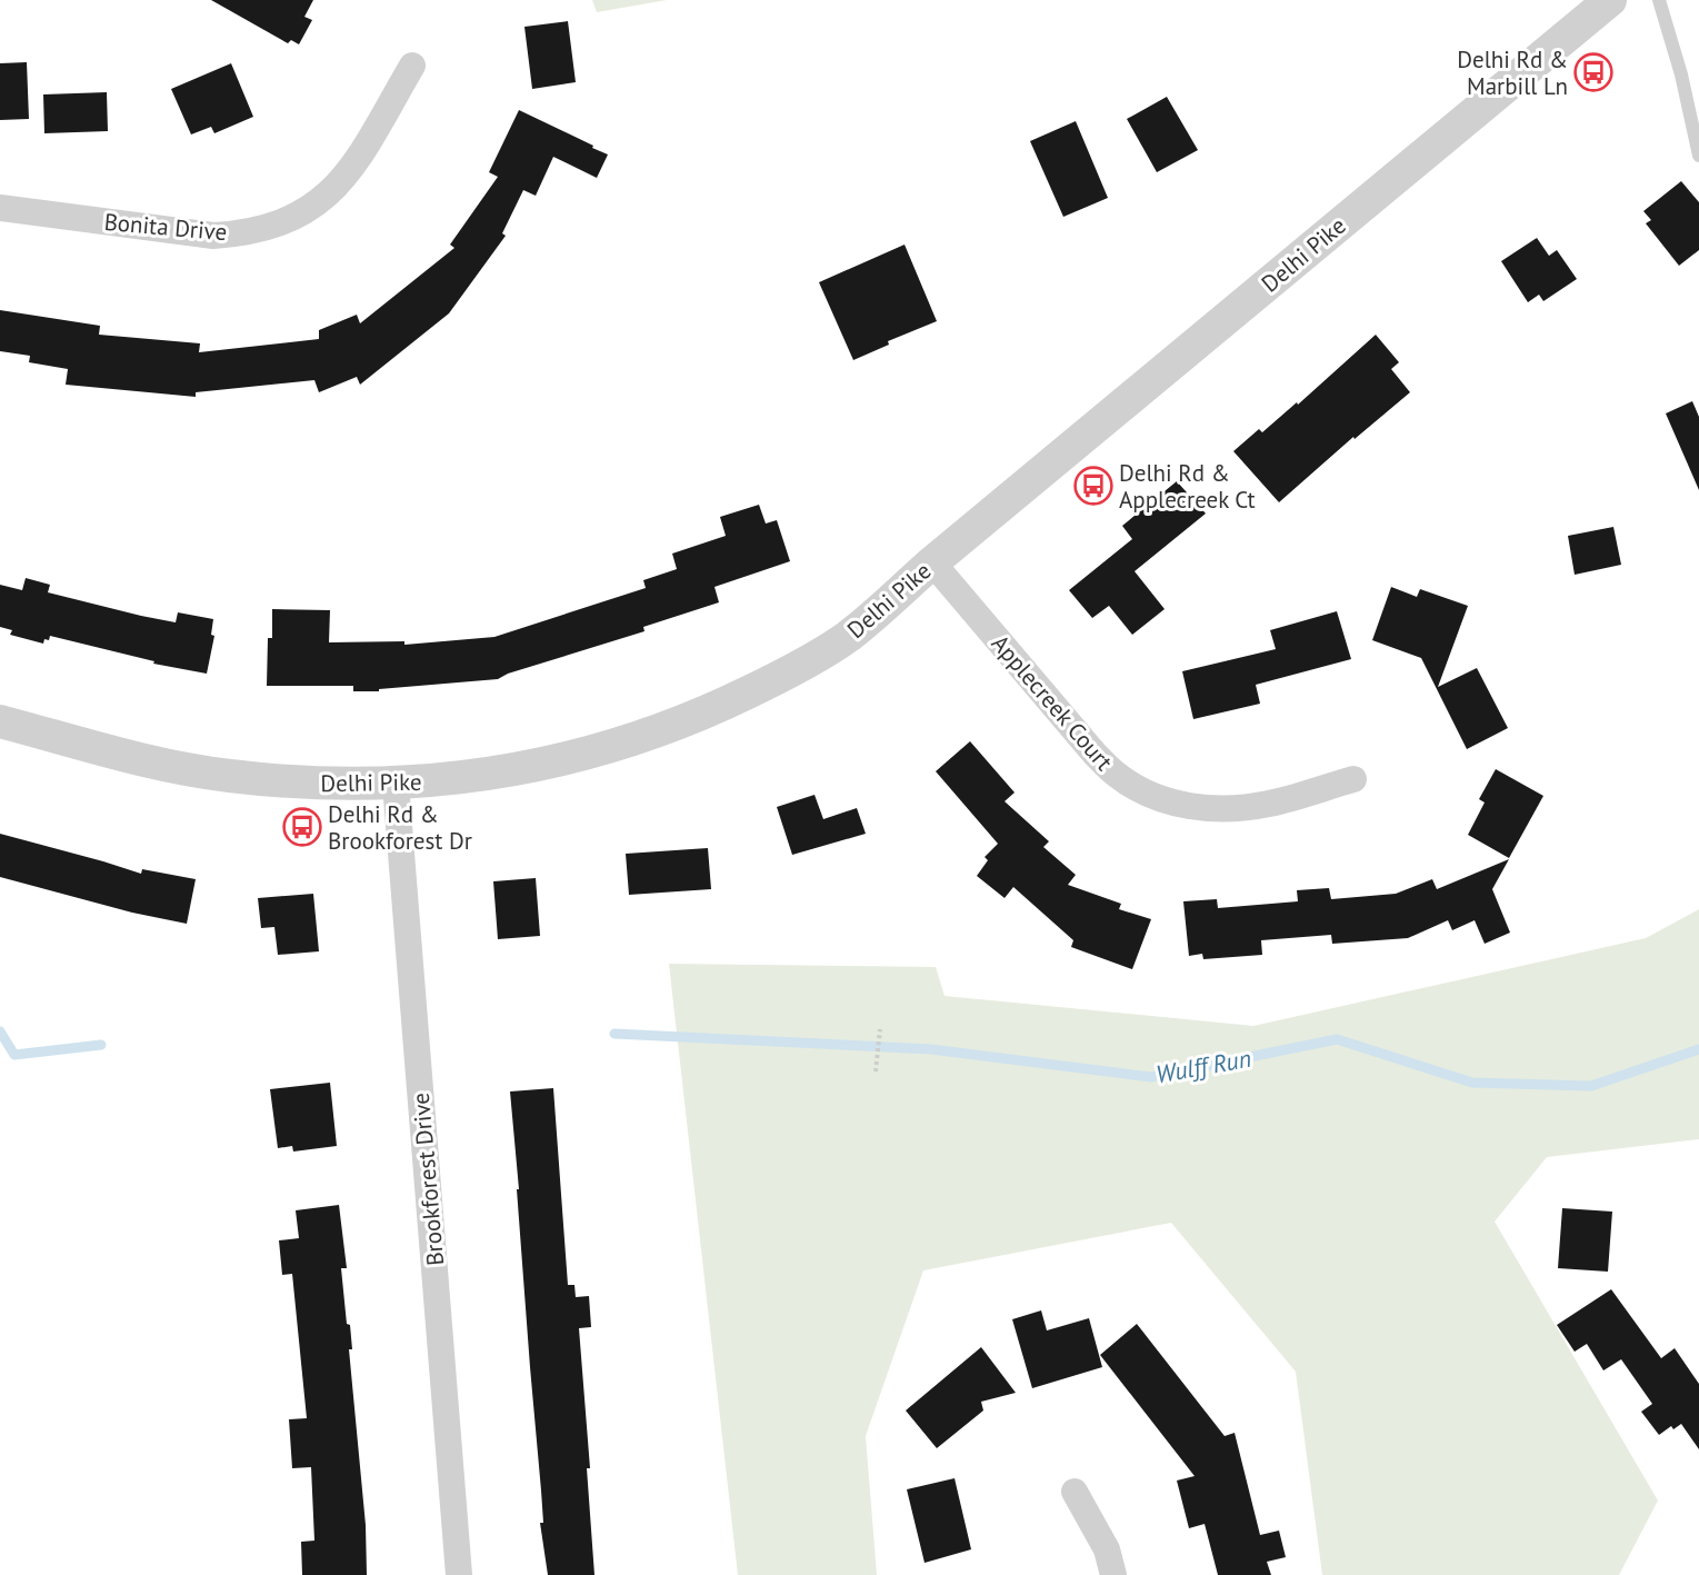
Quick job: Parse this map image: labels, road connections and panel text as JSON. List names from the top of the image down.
{
  "streets": {
    "street": [
      "Bonita Drive",
      "Delhi Pike",
      "Applecreek Court",
      "Brookforest Drive"
    ]
  },
  "crossings": [
    ["Delhi Pike", "Applecreek Court"],
    ["Delhi Pike", "Brookforest Drive"]
  ],
  "water": ["Wulff Run"],
  "places": {
    "bus stop": ["Delhi Rd & Marbill Ln", "Delhi Rd & Applecreek Ct", "Delhi Rd & Brookforest Dr"]
  }
}
